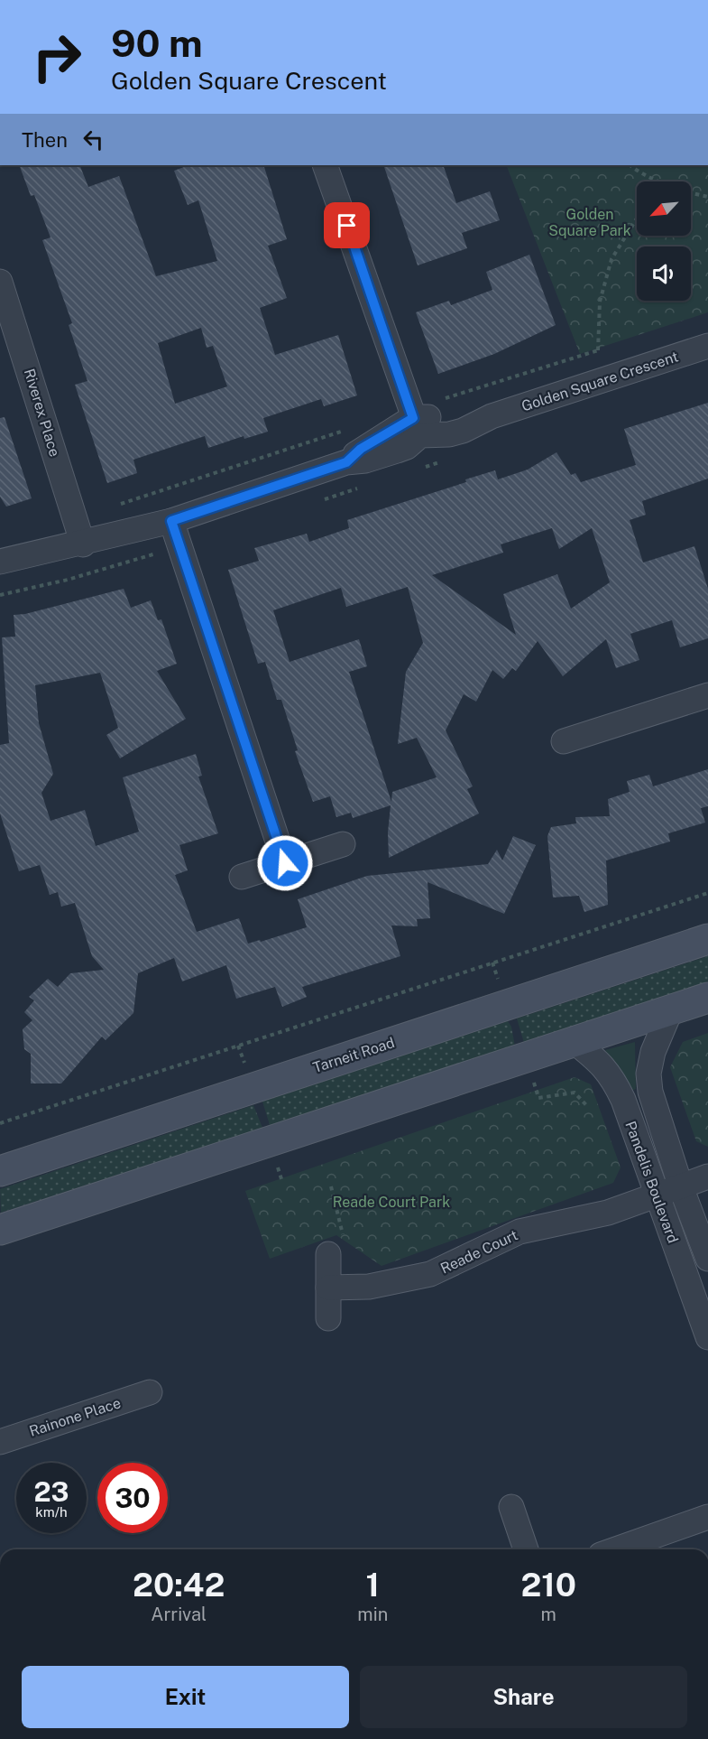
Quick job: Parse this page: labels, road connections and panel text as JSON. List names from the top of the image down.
{
  "streets": {
    "main road": ["Tarneit Road"],
    "street": [
      "Golden Square Crescent",
      "Riverex Place",
      "Pandelis Boulevard",
      "Reade Court",
      "Rainone Place"
    ]
  },
  "crossings": [
    ["Pandelis Boulevard", "Reade Court"]
  ],
  "parks": ["Golden Square Park", "Reade Court Park"],
  "north": "bottom left",
  "page": {
    "turn": ["90 m", "Golden Square Crescent"],
    "then": "Then",
    "speed": "23 km/h",
    "limit": "30",
    "eta": [
      "20:42",
      "Arrival",
      "1",
      "min",
      "210",
      "m"
    ],
    "buttons": ["Exit", "Share"]
  }
}
